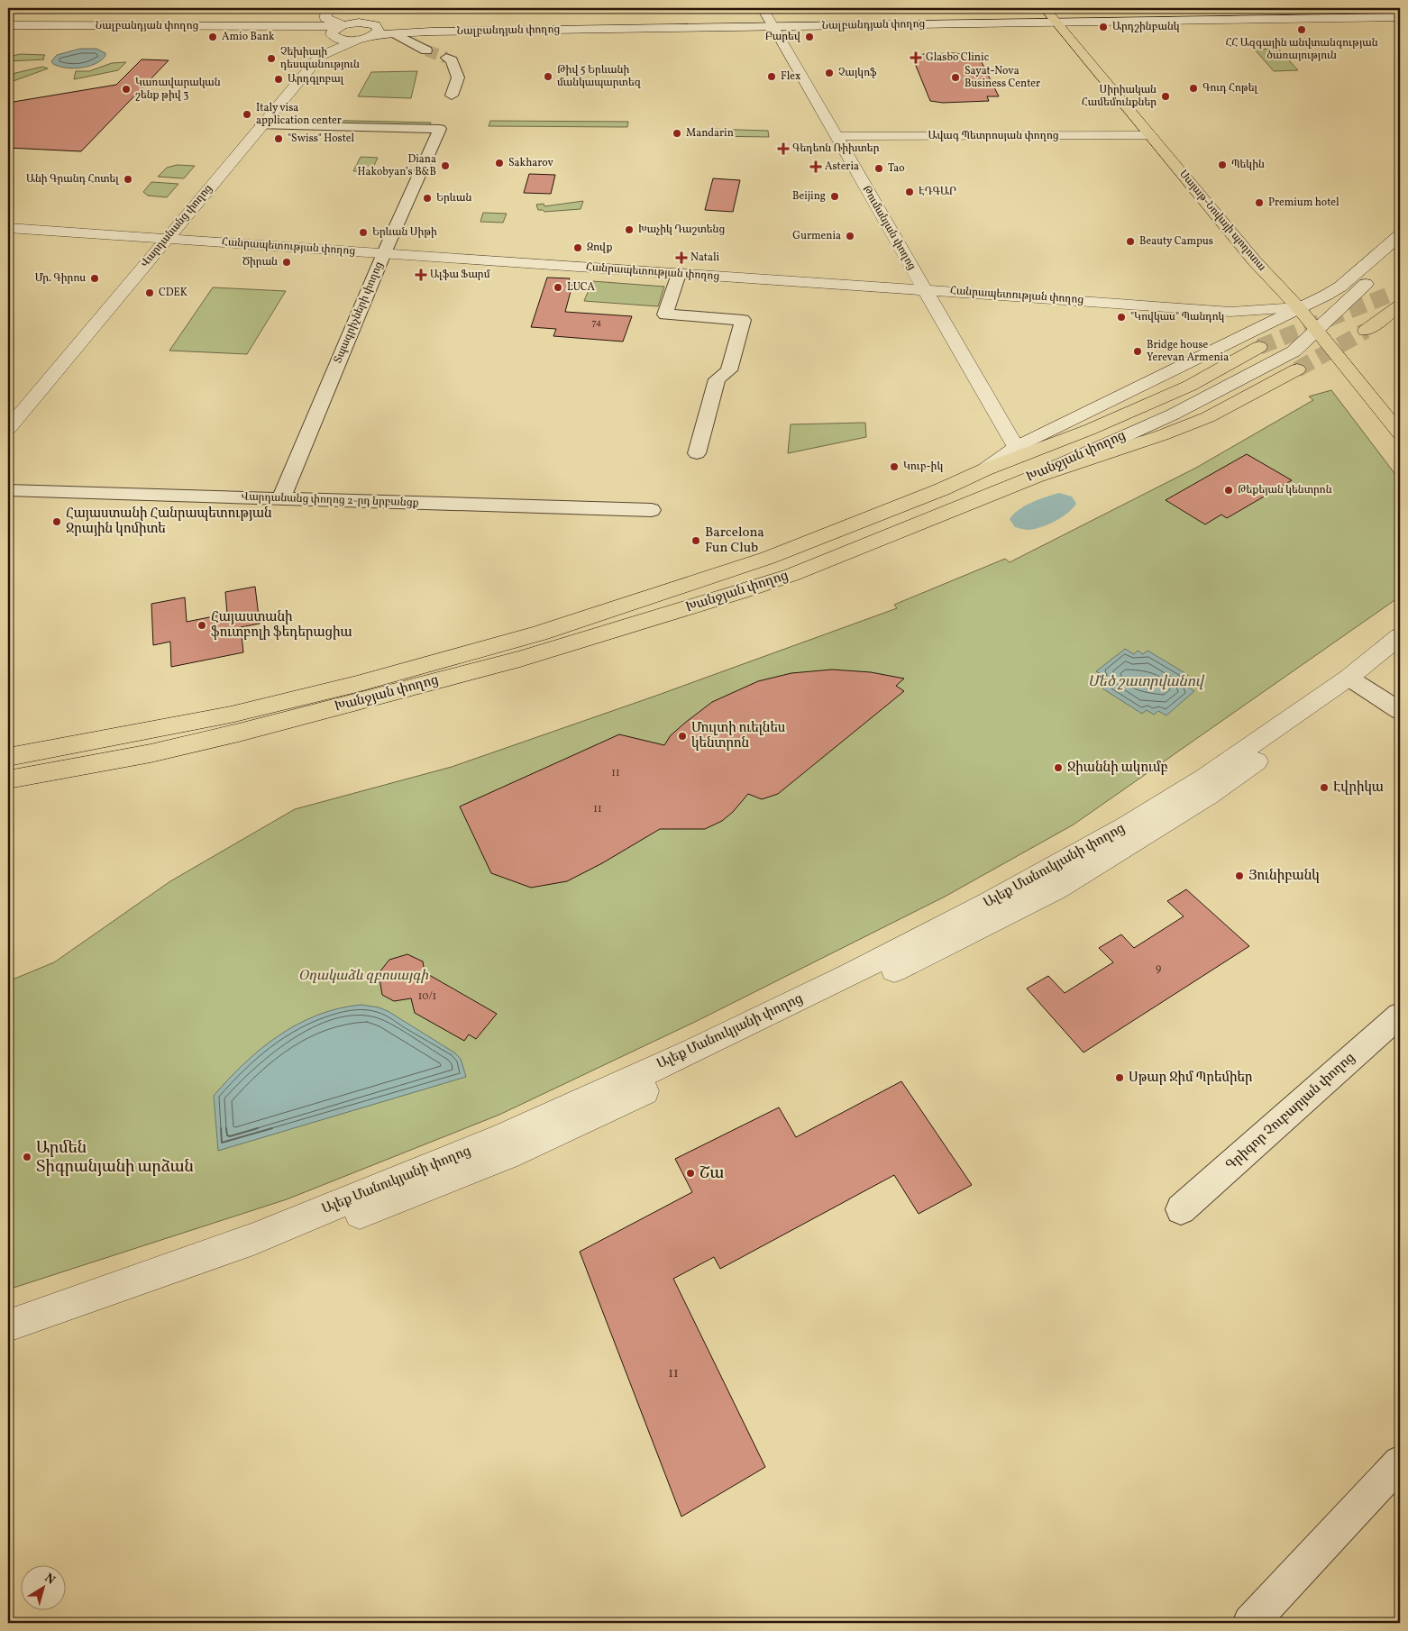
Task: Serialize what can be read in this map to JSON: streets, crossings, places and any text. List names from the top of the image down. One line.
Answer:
{"streets":{"main road":["Սայաթ-Նովայի պողոտա","Խանջյան փողոց"],"street":["Նալբանդյան փողոց","Ավագ Պետրոսյան փողոց","Վարդանանց փողոց","Թումանյան փողոց","Հանրապետության փողոց","Տպագրիչների փողոց","Վարդանանց փողոց 2-րդ նրբանցք","Ալեք Մանուկյանի փողոց","Գրիգոր Չուբարյան փողոց"]},"crossings":[["Նալբանդյան փողոց","Սայաթ-Նովայի պողոտա"],["Նալբանդյան փողոց","Թումանյան փողոց"],["Ավագ Պետրոսյան փողոց","Սայաթ-Նովայի պողոտա"],["Ավագ Պետրոսյան փողոց","Թումանյան փողոց"],["Սայաթ-Նովայի պողոտա","Հանրապետության փողոց"],["Սայաթ-Նովայի պողոտա","Խանջյան փողոց"],["Վարդանանց փողոց","Հանրապետության փողոց"],["Վարդանանց փողոց","Տպագրիչների փողոց"],["Թումանյան փողոց","Հանրապետության փողոց"],["Թումանյան փողոց","Խանջյան փողոց"],["Հանրապետության փողոց","Տպագրիչների փողոց"],["Հանրապետության փողոց","Խանջյան փողոց"],["Տպագրիչների փողոց","Վարդանանց փողոց 2-րդ նրբանցք"]],"water":["Մեծ շատրվանով"],"parks":["Օղակաձև զբոսայգի"],"places":{"other":["Արդշինբանկ","ՀՀ Ազգային անվտանգության ծառայություն","Amio Bank","Բարեվ","Չեխիայի դեսպանություն","Չայկոֆ","Թիվ 5 Երևանի մանկապարտեզ","Flex","Sayat-Nova Business Center","Արդգլոբալ","Գուդ Հոթել","Կառավարական շենք թիվ 3","Սիրիական Համեմունքներ","Italy visa application center","Mandarin","\"Swiss\" Hostel","Sakharov","Պեկին","Diana Hakobyan’s B&B","Tao","Անի Գրանդ Հոտել","ԷԴԳԱՐ","Beijing","Երևան","Premium hotel","Խաչիկ Դաշտենց","Երևան Սիթի","Gurmenia","Beauty Campus","Զովք","Ծիրան","Մր. Գիրոս","LUCA","CDEK","\"Կովկաս\" Պանդոկ","Bridge house Yerevan Armenia","Կուբ-իկ","Թեքեյան կենտրոն","Հայաստանի Հանրապետության Ջրային կոմիտե","Barcelona Fun Club","Հայաստանի ֆուտբոլի ֆեդերացիա","Մուլտի ուելնես կենտրոն","Ջիաննի ակումբ","Էվրիկա","Յունիբանկ","Սթար Ջիմ Պրեմիեր","Արմեն Տիգրանյանի արձան","Շա"],"health":["Glasbo Clinic","Գեդեոն Ռիխտեր","Asteria","Natali","Ալֆա Ֆարմ"]},"house_numbers":["74","11","11","9","10/1","11"],"north":"top right"}
